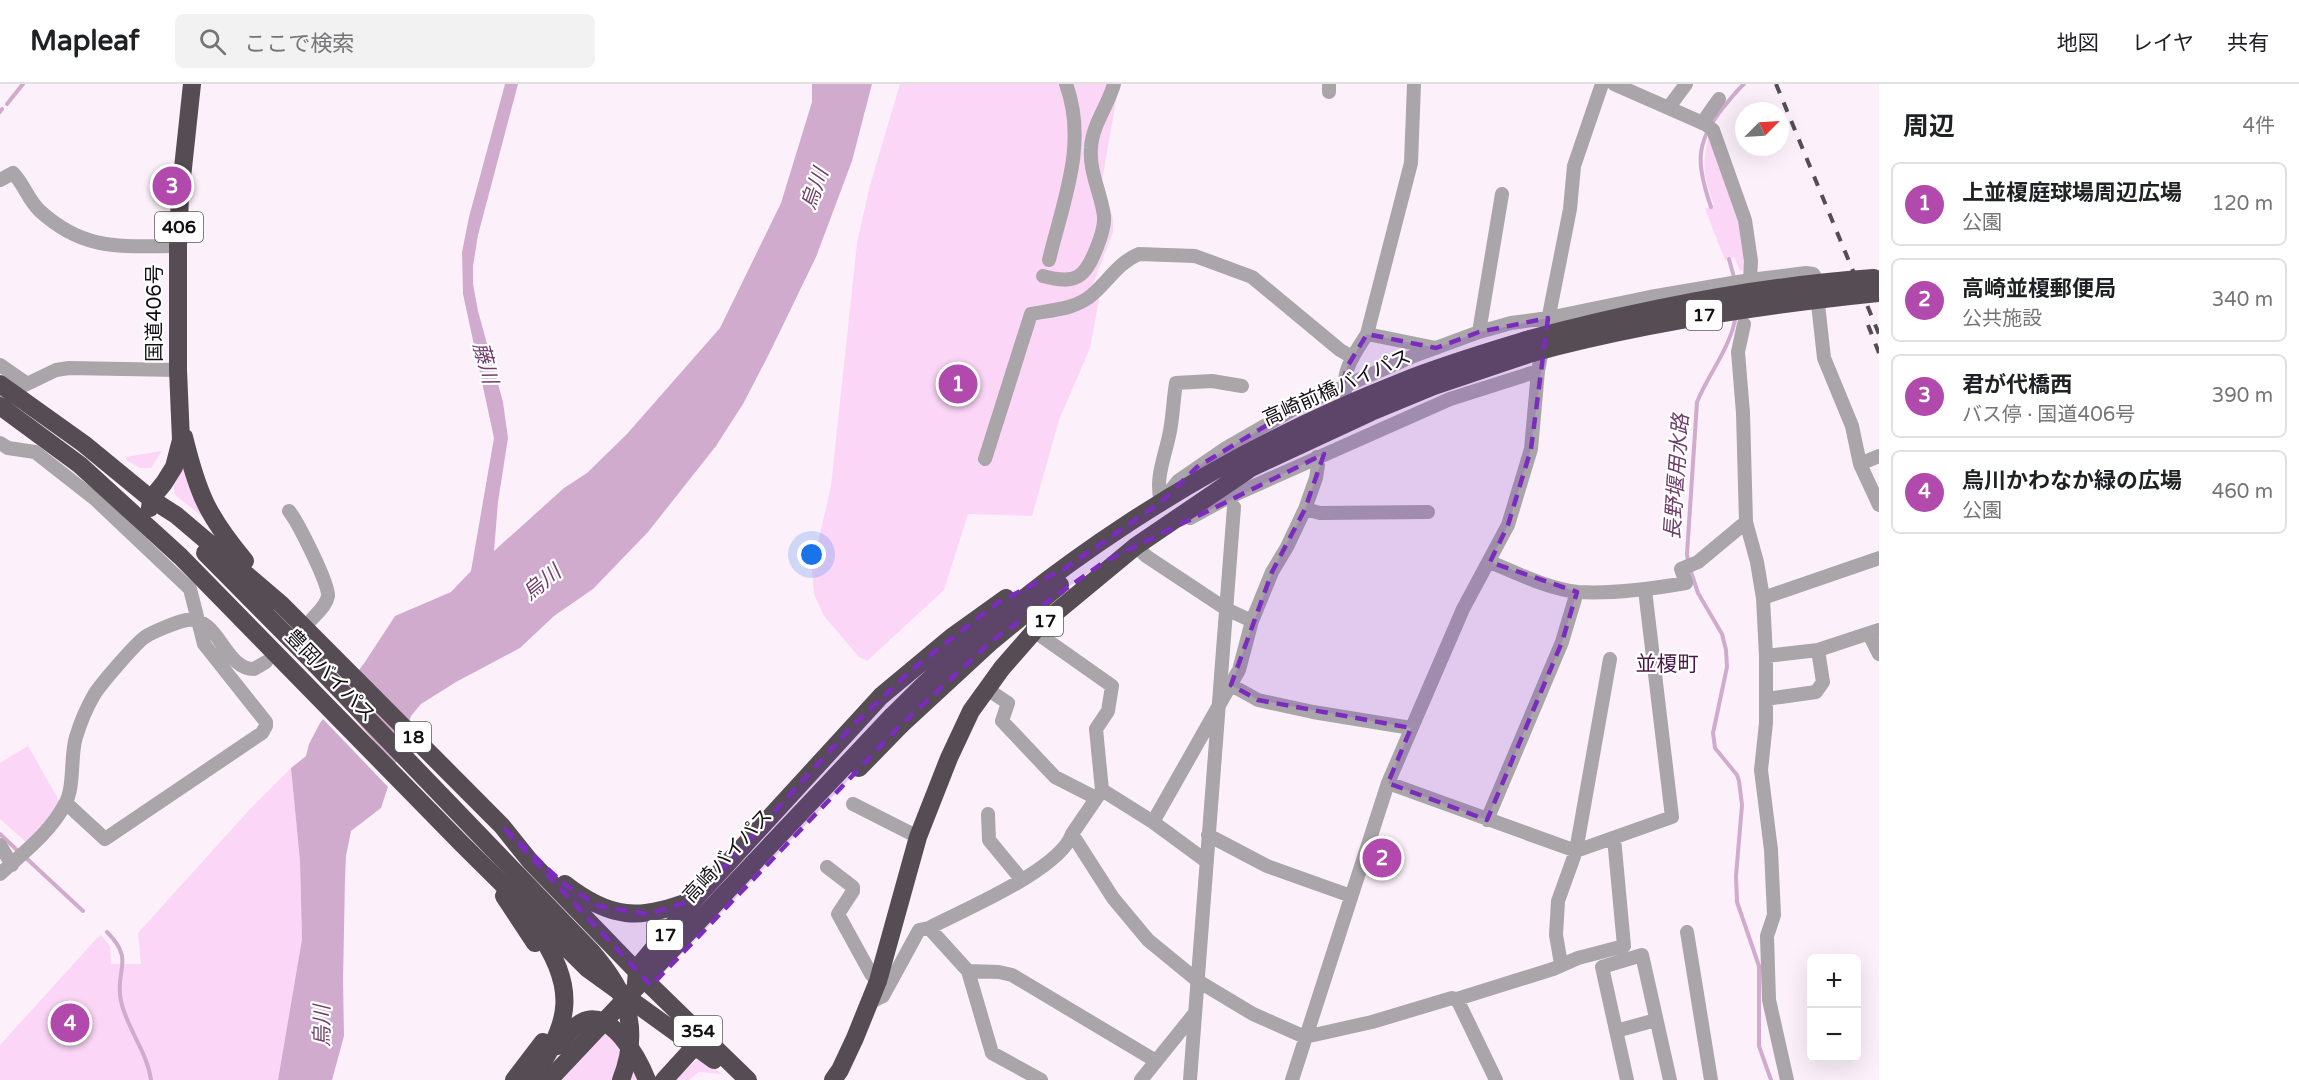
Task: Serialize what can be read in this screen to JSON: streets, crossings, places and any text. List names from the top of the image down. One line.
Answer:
{"streets":{"highway":["406","国道406号","17","高崎前橋バイパス","豊岡バイパス","18","高崎バイパス","354"]},"crossings":[["406","国道406号"],["406","豊岡バイパス"],["国道406号","豊岡バイパス"],["国道406号","18"],["17","高崎前橋バイパス"],["17","豊岡バイパス"],["17","354"],["高崎前橋バイパス","高崎バイパス"],["豊岡バイパス","18"],["豊岡バイパス","354"]],"districts":["並榎町"],"water":["烏川","藤川","長野堰用水路"],"north":"top right","page":{"header":"Mapleaf","search":"ここで検索","nav":["地図","レイヤ","共有"],"heading":["周辺","4件"],"list":[{"mark":"1","name":"上並榎庭球場周辺広場","note":"公園","value":"120 m"},{"mark":"2","name":"高崎並榎郵便局","note":"公共施設","value":"340 m"},{"mark":"3","name":"君が代橋西","note":"バス停 · 国道406号","value":"390 m"},{"mark":"4","name":"烏川かわなか緑の広場","note":"公園","value":"460 m"}],"pins":["3","1","2","4"],"map_buttons":["+","−"]}}
